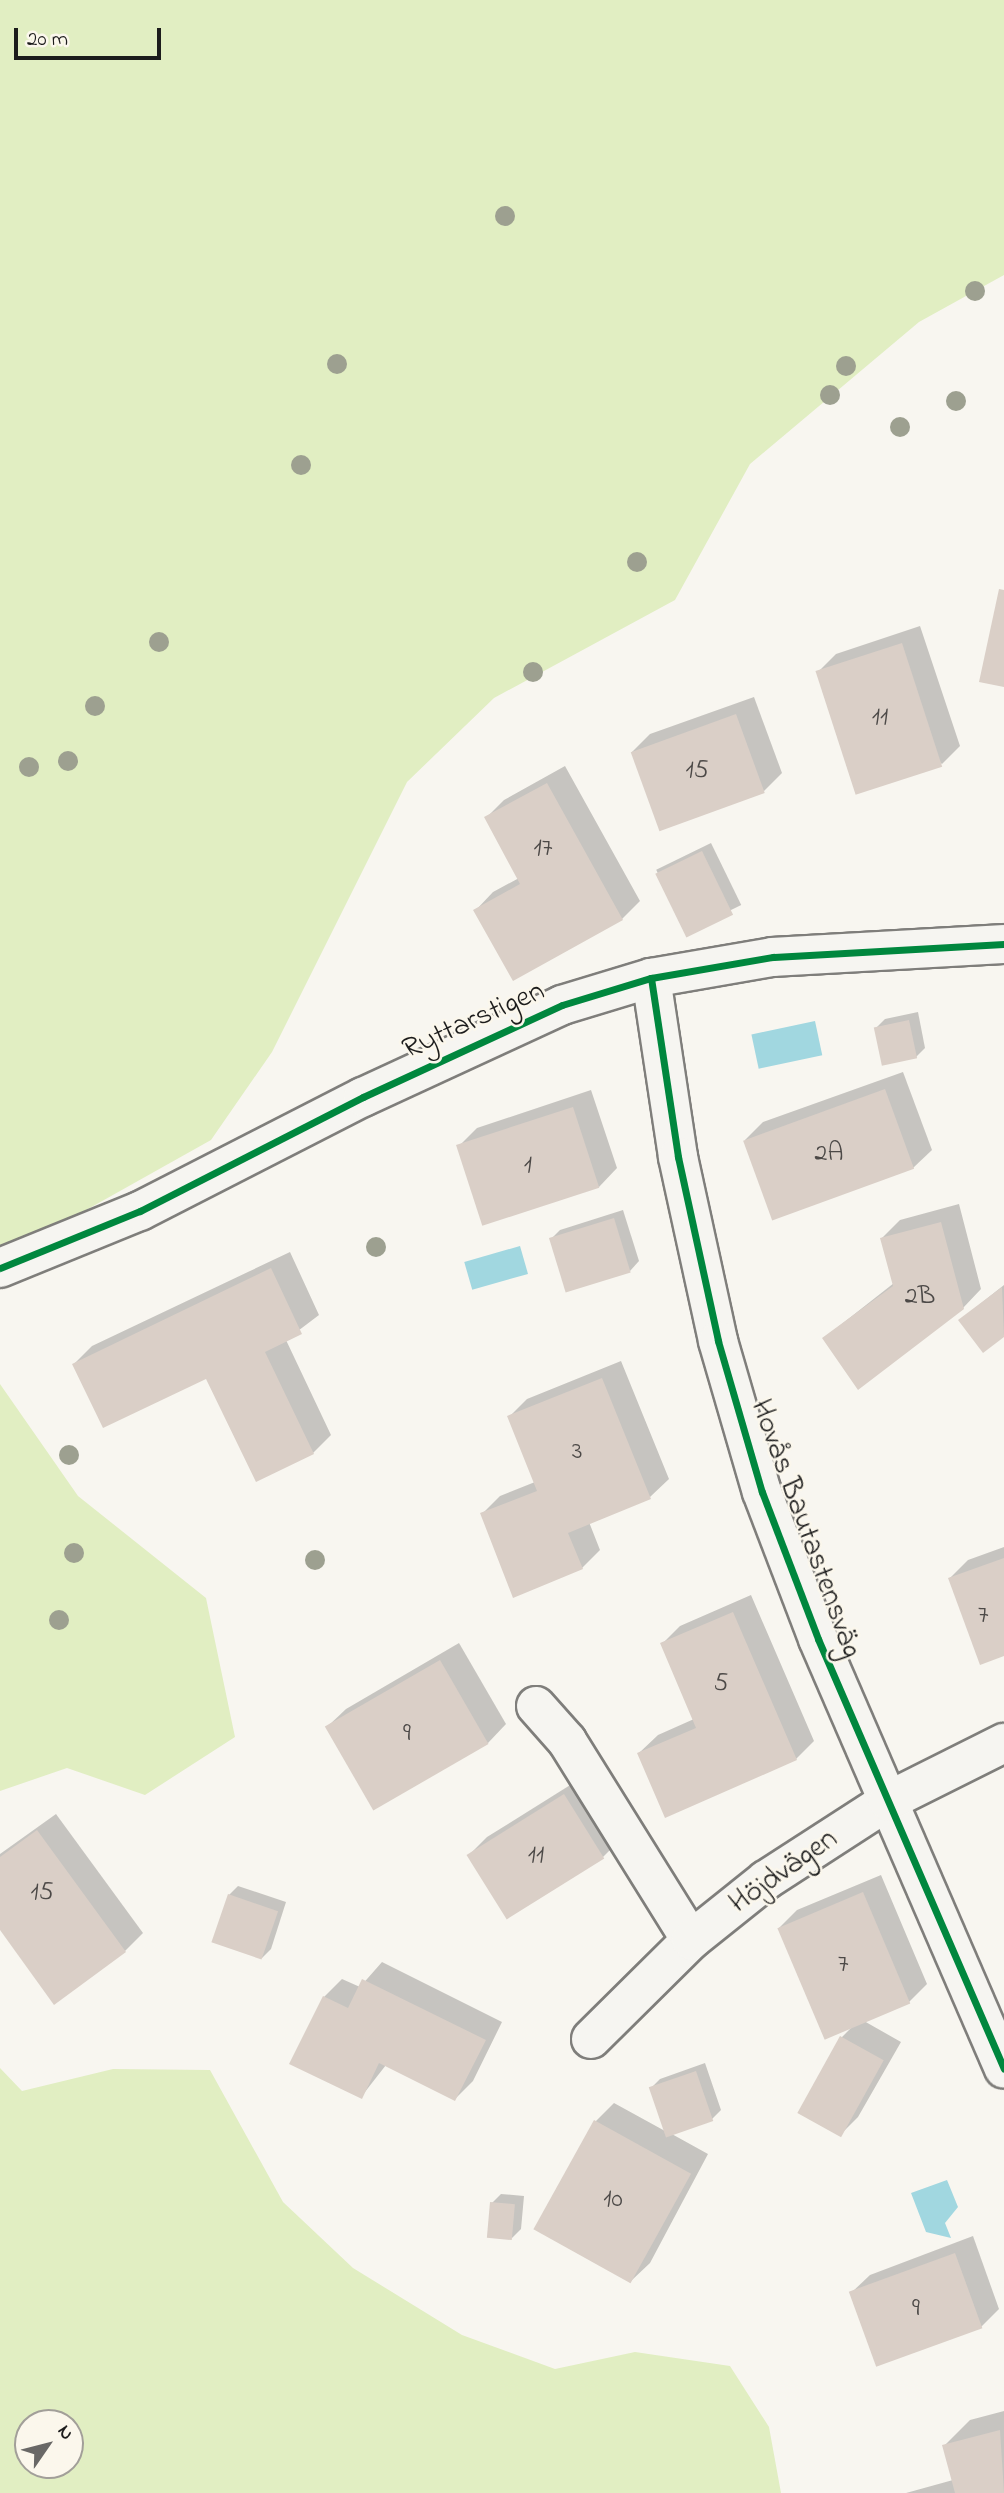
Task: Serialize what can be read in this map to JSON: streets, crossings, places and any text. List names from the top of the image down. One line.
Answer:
{"streets":{"street":["Ryttarstigen","Hovås Bautastensväg","Höjdvägen"]},"crossings":[["Ryttarstigen","Hovås Bautastensväg"],["Hovås Bautastensväg","Höjdvägen"]],"house_numbers":["11","15","17","2A","1","2B","3","7","5","9","11","15","7","10","9"],"scale_bar":"20 m","north":"top right"}
